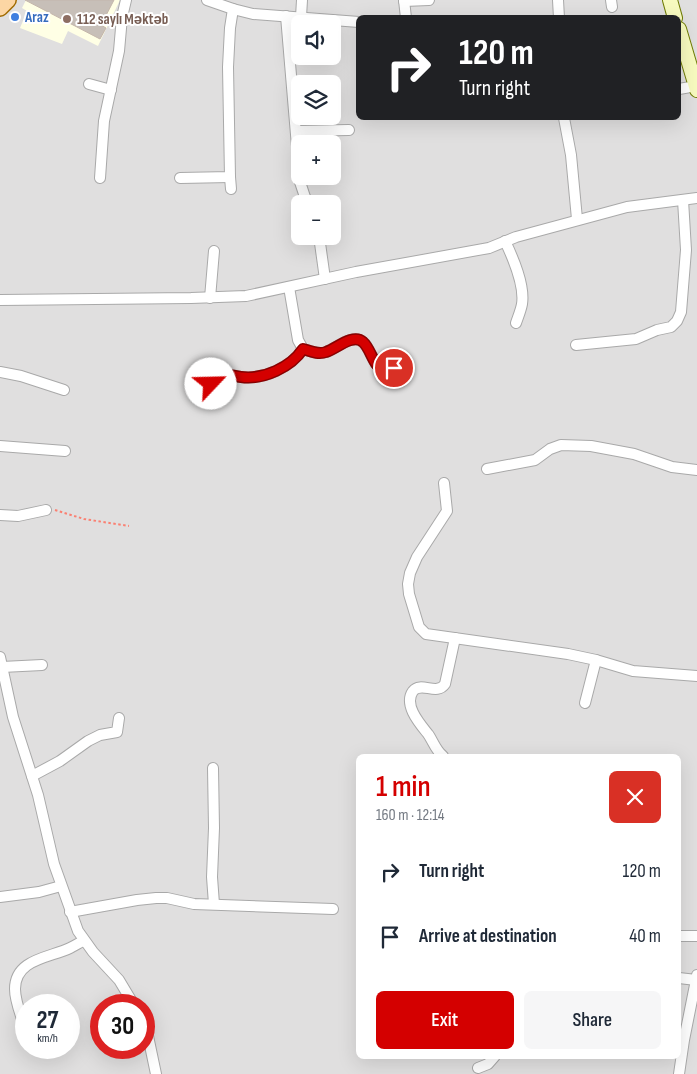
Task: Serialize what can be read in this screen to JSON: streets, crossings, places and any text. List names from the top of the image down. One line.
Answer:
{"places":["Araz","112 saylı Məktəb"],"page":{"map_buttons":["+","−"],"turn":["120 m","Turn right"],"heading":["1 min","160 m · 12:14"],"list":[{"name":"Turn right","value":"120 m"},{"name":"Arrive at destination","value":"40 m"}],"buttons":["Exit","Share"],"speed":"27 km/h","limit":"30"}}
